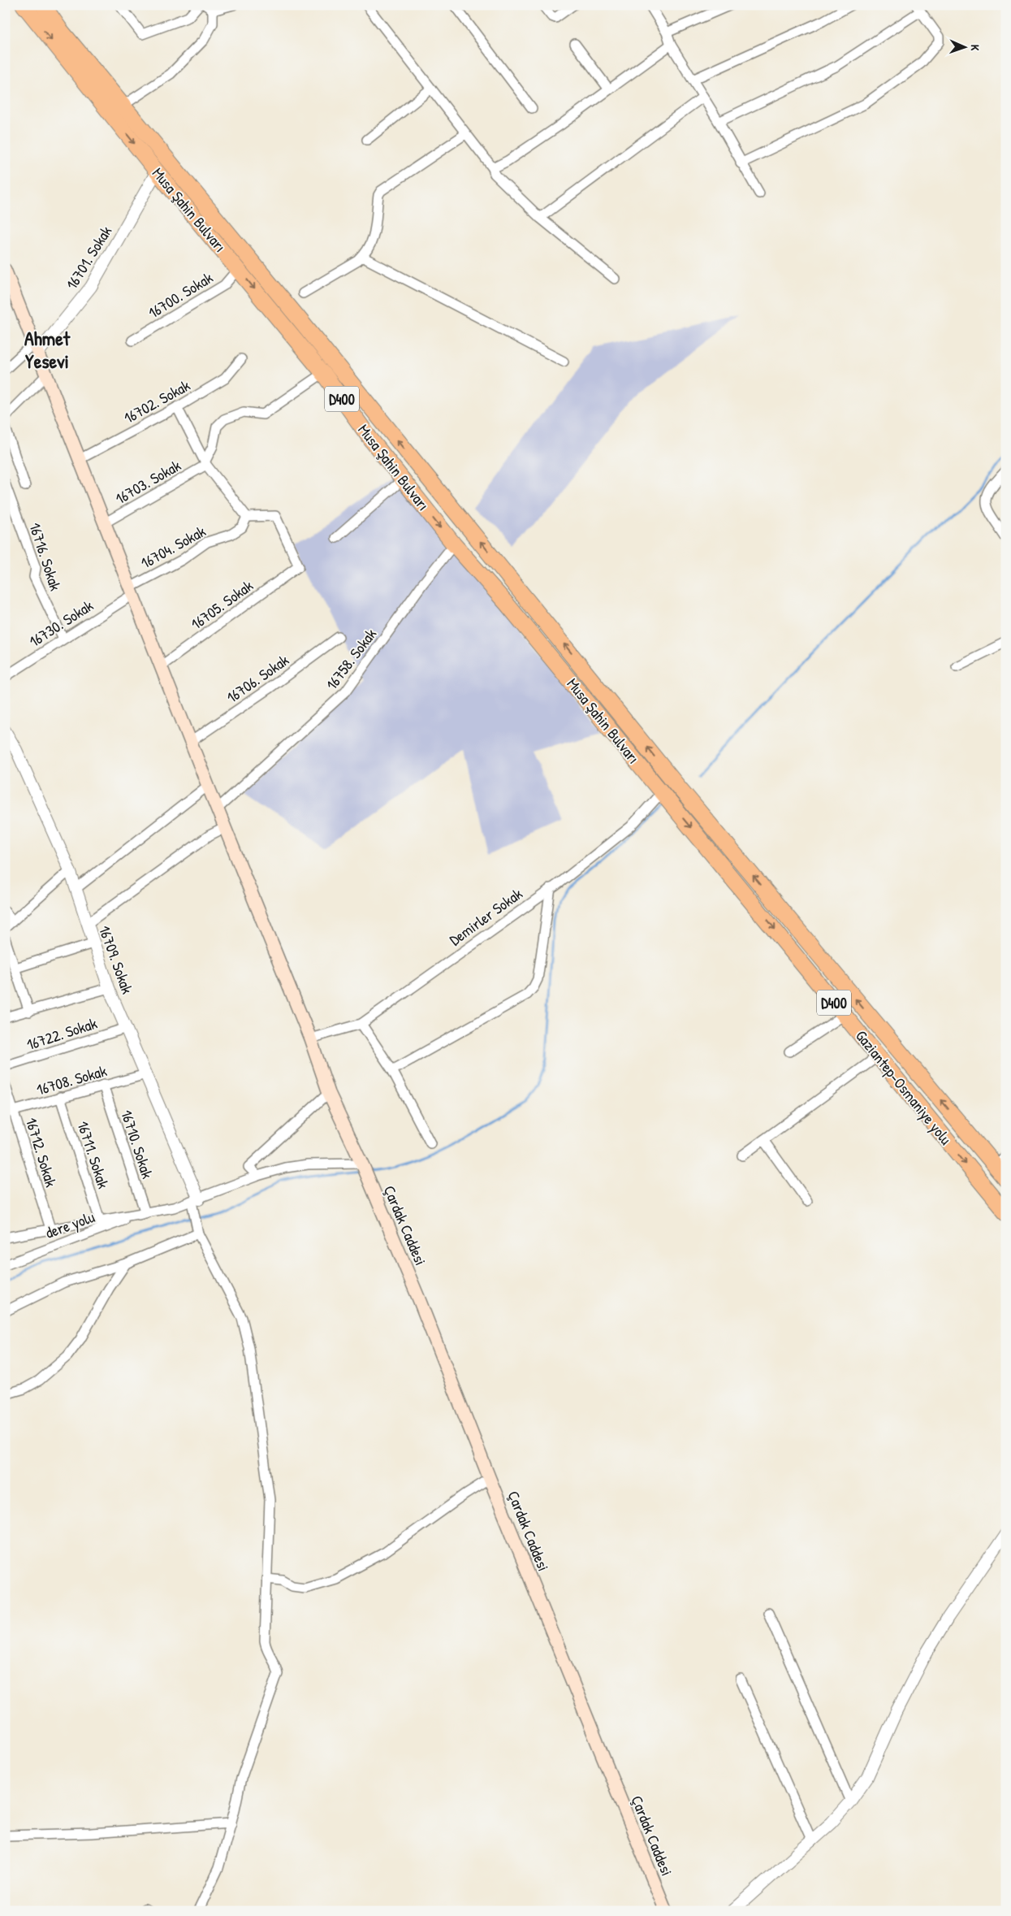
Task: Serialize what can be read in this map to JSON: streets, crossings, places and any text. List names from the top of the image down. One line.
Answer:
{"streets":{"highway":["Musa Şahin Bulvarı","D400","Gaziantep-Osmaniye yolu"],"main road":["Çardak Caddesi"],"street":["16701. Sokak","16700. Sokak","16702. Sokak","16703. Sokak","16704. Sokak","16716. Sokak","16705. Sokak","16730. Sokak","16758. Sokak","16706. Sokak","Demirler Sokak","16709. Sokak","16722. Sokak","16708. Sokak","16710. Sokak","16712. Sokak","16711. Sokak","dere yolu"]},"crossings":[["Musa Şahin Bulvarı","16701. Sokak"],["Musa Şahin Bulvarı","16700. Sokak"],["Musa Şahin Bulvarı","16758. Sokak"],["Musa Şahin Bulvarı","Demirler Sokak"],["Musa Şahin Bulvarı","Gaziantep-Osmaniye yolu"],["16701. Sokak","Çardak Caddesi"],["16702. Sokak","Çardak Caddesi"],["16703. Sokak","Çardak Caddesi"],["16704. Sokak","16705. Sokak"],["16704. Sokak","16730. Sokak"],["16704. Sokak","Çardak Caddesi"],["16716. Sokak","16730. Sokak"],["16705. Sokak","Çardak Caddesi"],["16730. Sokak","Çardak Caddesi"],["16758. Sokak","Çardak Caddesi"],["16706. Sokak","Çardak Caddesi"],["Demirler Sokak","Gaziantep-Osmaniye yolu"],["Demirler Sokak","Çardak Caddesi"],["16709. Sokak","16722. Sokak"],["16709. Sokak","16708. Sokak"],["16708. Sokak","16710. Sokak"],["16708. Sokak","16712. Sokak"],["16708. Sokak","16711. Sokak"],["16710. Sokak","dere yolu"]],"districts":["Ahmet Yesevi"],"north":"right"}
